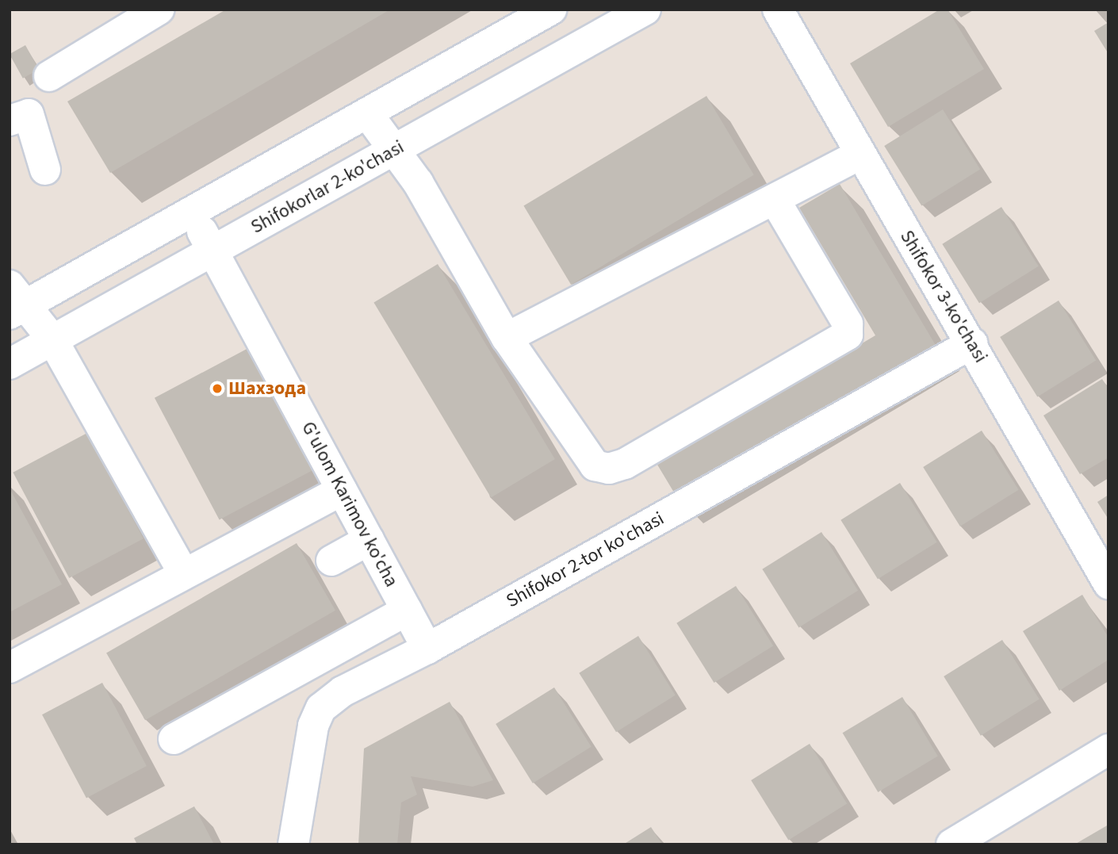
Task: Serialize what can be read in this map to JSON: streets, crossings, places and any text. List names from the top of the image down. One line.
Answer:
{"streets":{"street":["Shifokorlar 2-ko'chasi","Shifokor 3-ko'chasi","G'ulom Karimov ko'cha","Shifokor 2-tor ko'chasi"]},"crossings":[["Shifokorlar 2-ko'chasi","G'ulom Karimov ko'cha"],["Shifokor 3-ko'chasi","Shifokor 2-tor ko'chasi"],["G'ulom Karimov ko'cha","Shifokor 2-tor ko'chasi"]],"places":["Шахзода"]}
